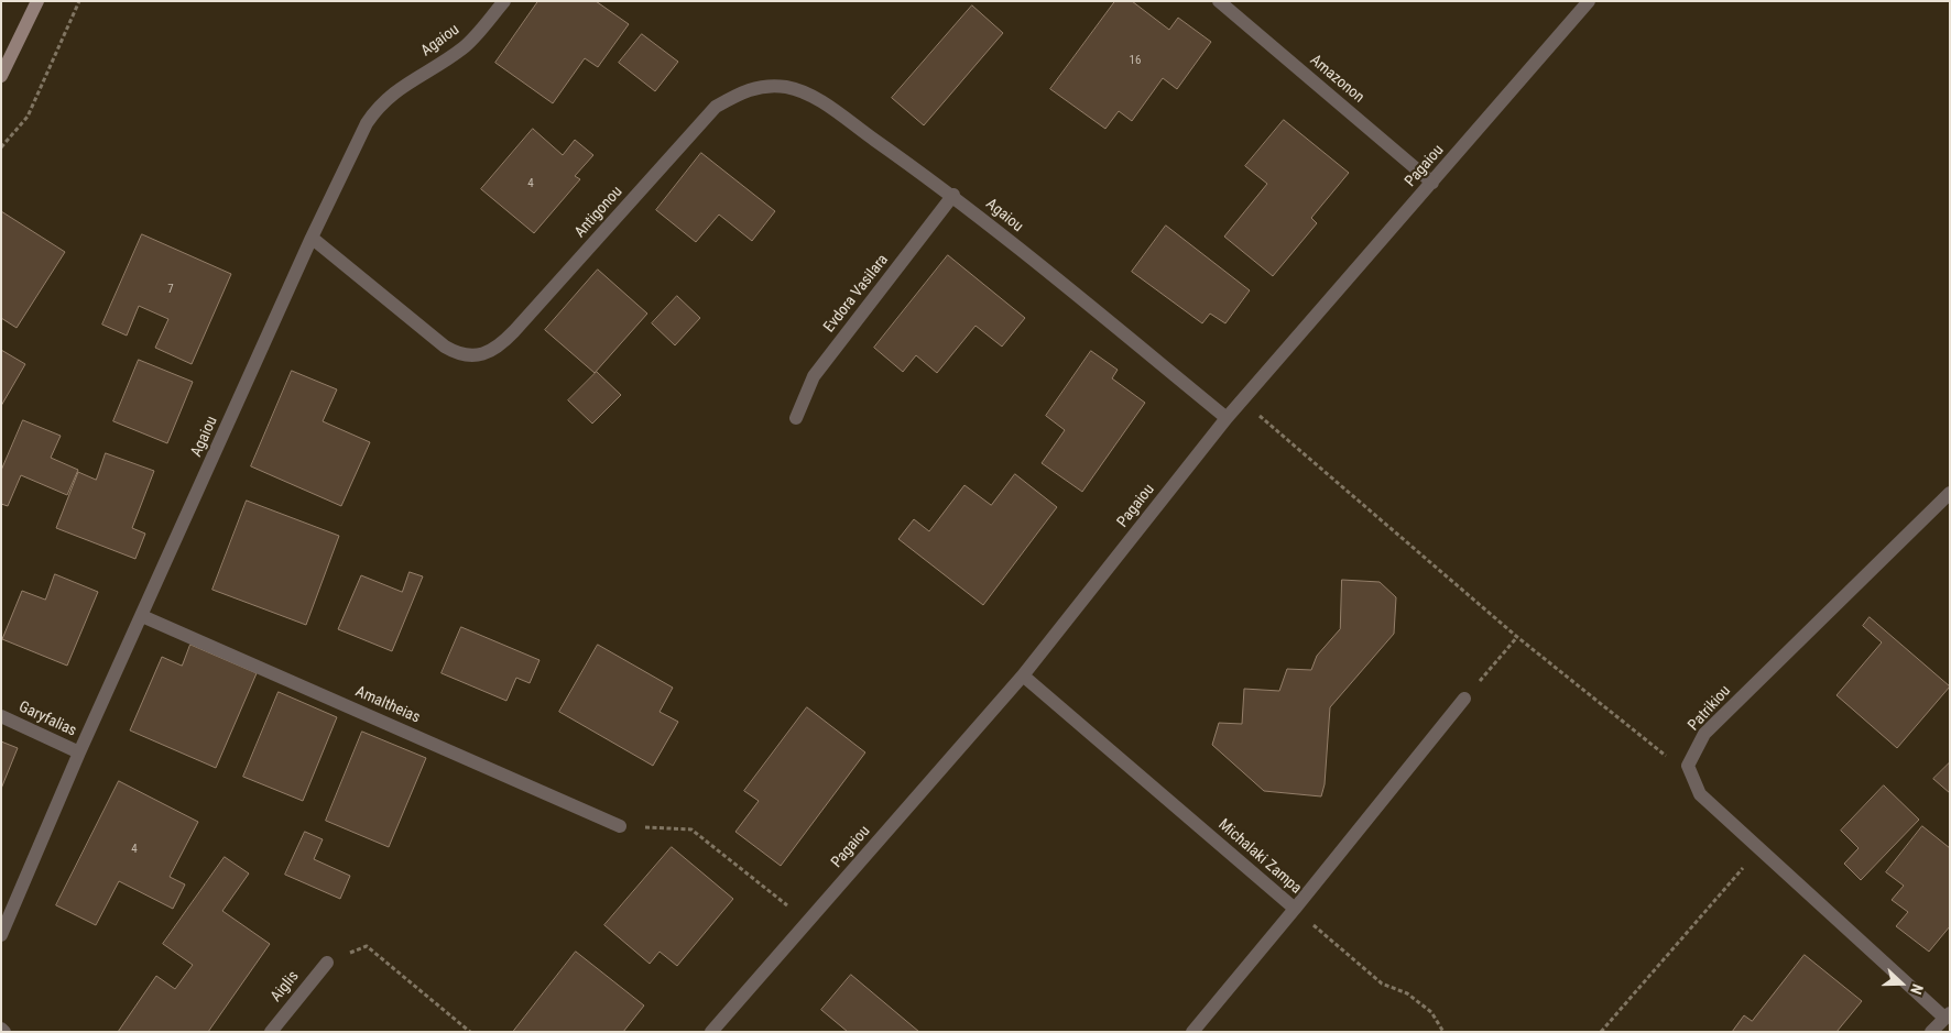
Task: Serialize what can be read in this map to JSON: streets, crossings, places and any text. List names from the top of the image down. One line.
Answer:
{"streets":{"street":["Agaiou","Amazonon","Pagaiou","Antigonou","Evdora Vasilara","Amaltheias","Patrikiou","Garyfalias","Michalaki Zampa","Aiglis"]},"crossings":[["Agaiou","Pagaiou"],["Agaiou","Antigonou"],["Agaiou","Evdora Vasilara"],["Agaiou","Amaltheias"],["Agaiou","Garyfalias"],["Amazonon","Pagaiou"],["Pagaiou","Michalaki Zampa"]],"house_numbers":["16","4","7","4"],"north":"right"}
